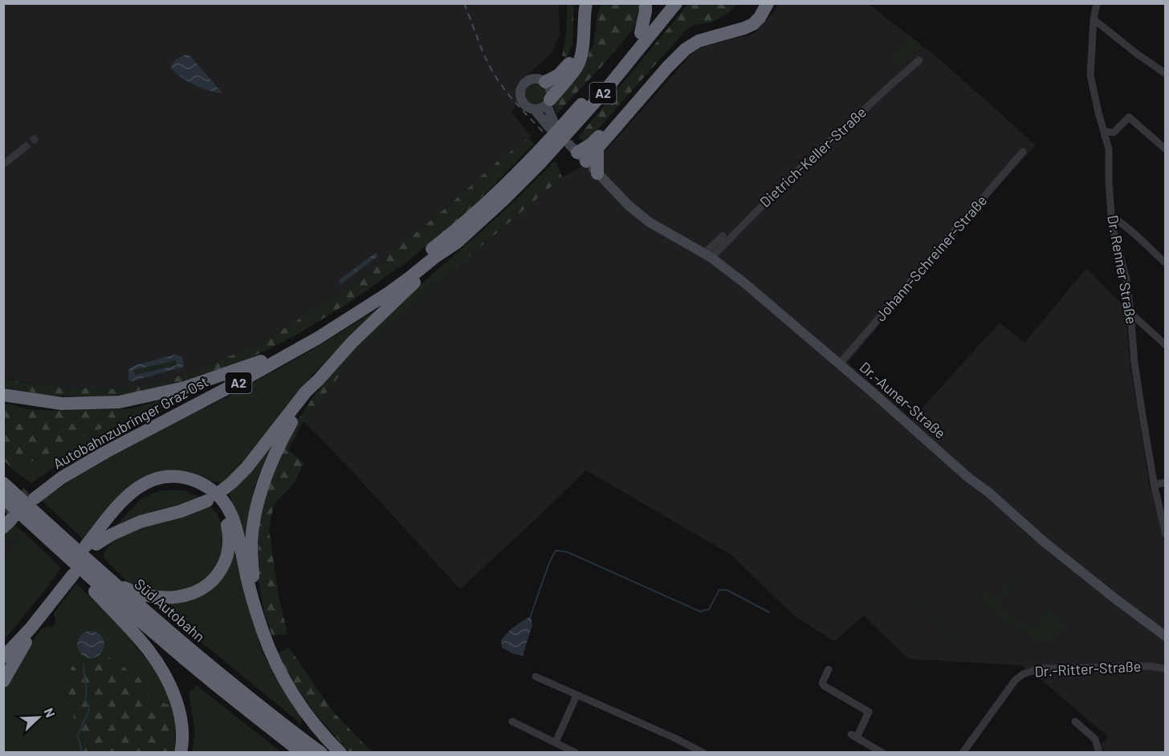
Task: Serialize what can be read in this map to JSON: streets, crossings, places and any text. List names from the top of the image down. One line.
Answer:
{"streets":{"highway":["A2","Autobahnzubringer Graz Ost","Süd Autobahn"],"main road":["Dr.-Auner-Straße"],"street":["Dietrich-Keller-Straße","Johann-Schreiner-Straße","Dr. Renner Straße","Dr.-Ritter-Straße"]},"crossings":[["Dietrich-Keller-Straße","Dr.-Auner-Straße"],["Johann-Schreiner-Straße","Dr.-Auner-Straße"]],"north":"top right"}
